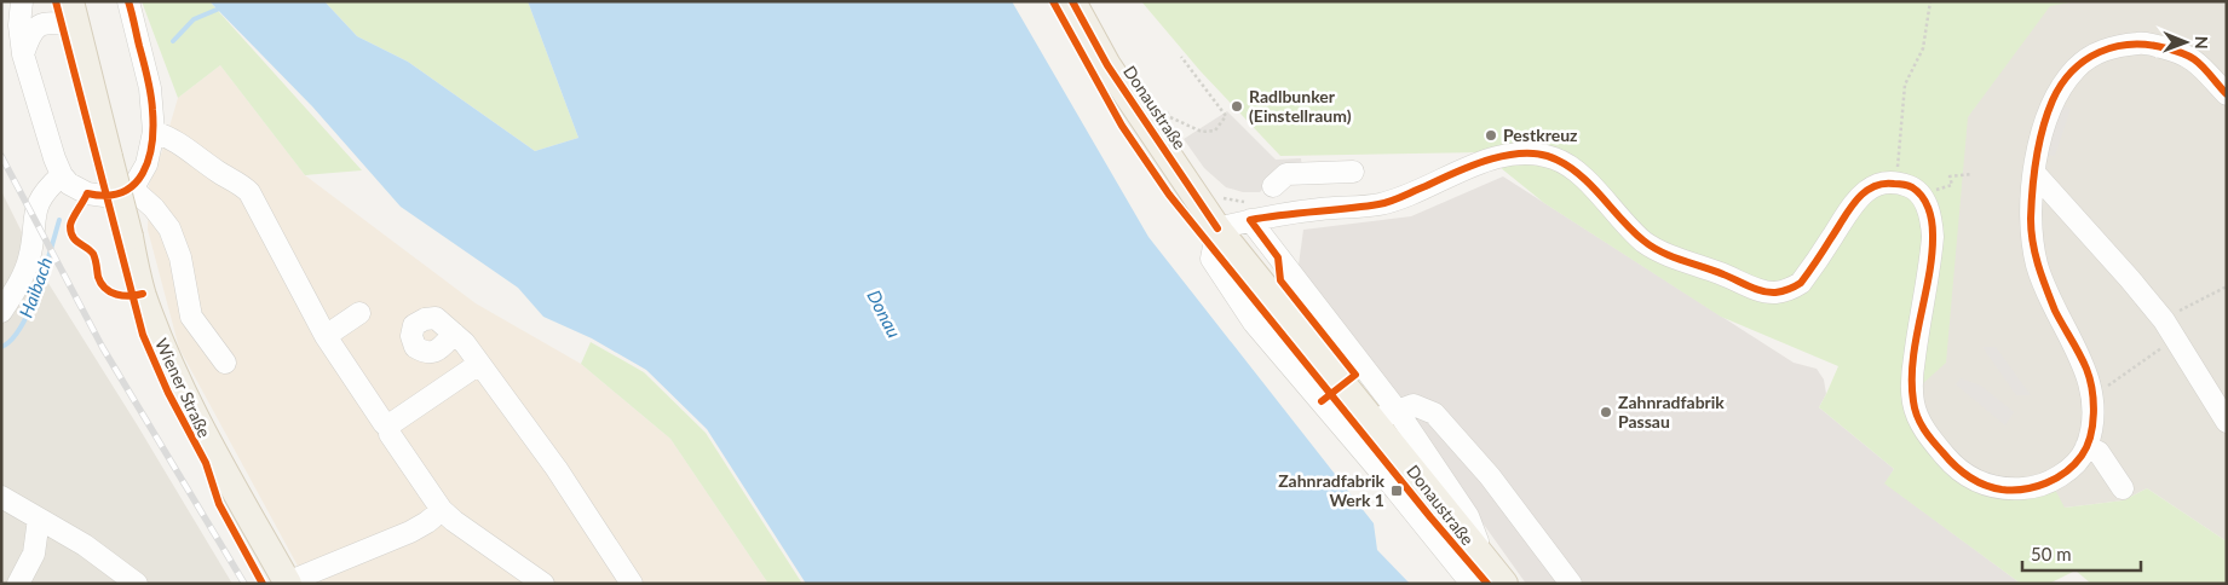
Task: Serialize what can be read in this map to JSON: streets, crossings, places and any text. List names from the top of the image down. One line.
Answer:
{"streets":{"main road":["Donaustraße","Wiener Straße"]},"water":["Haibach","Donau"],"places":{"other":["Radlbunker (Einstellraum)","Pestkreuz","Zahnradfabrik Passau"],"transit":["Zahnradfabrik Werk 1"]},"scale_bar":"50 m","north":"right"}
